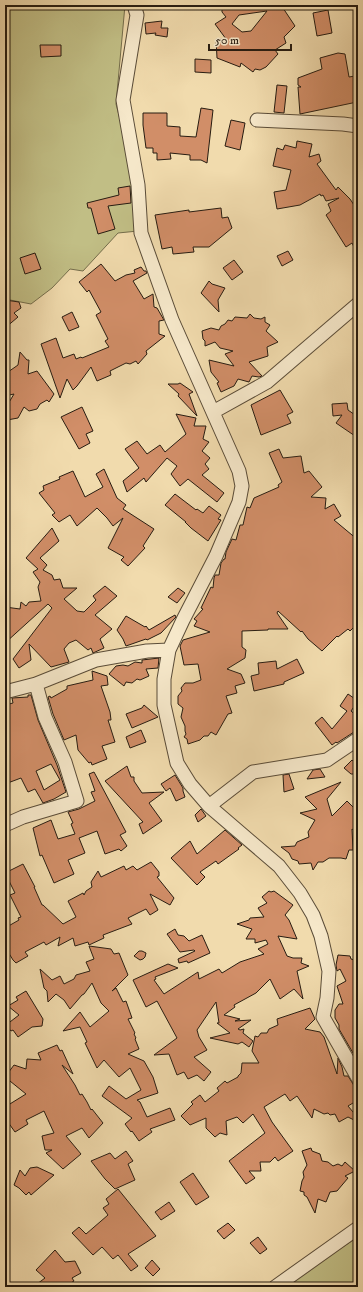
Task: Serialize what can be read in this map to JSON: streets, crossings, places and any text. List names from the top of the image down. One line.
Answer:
{"scale_bar":"50 m"}
